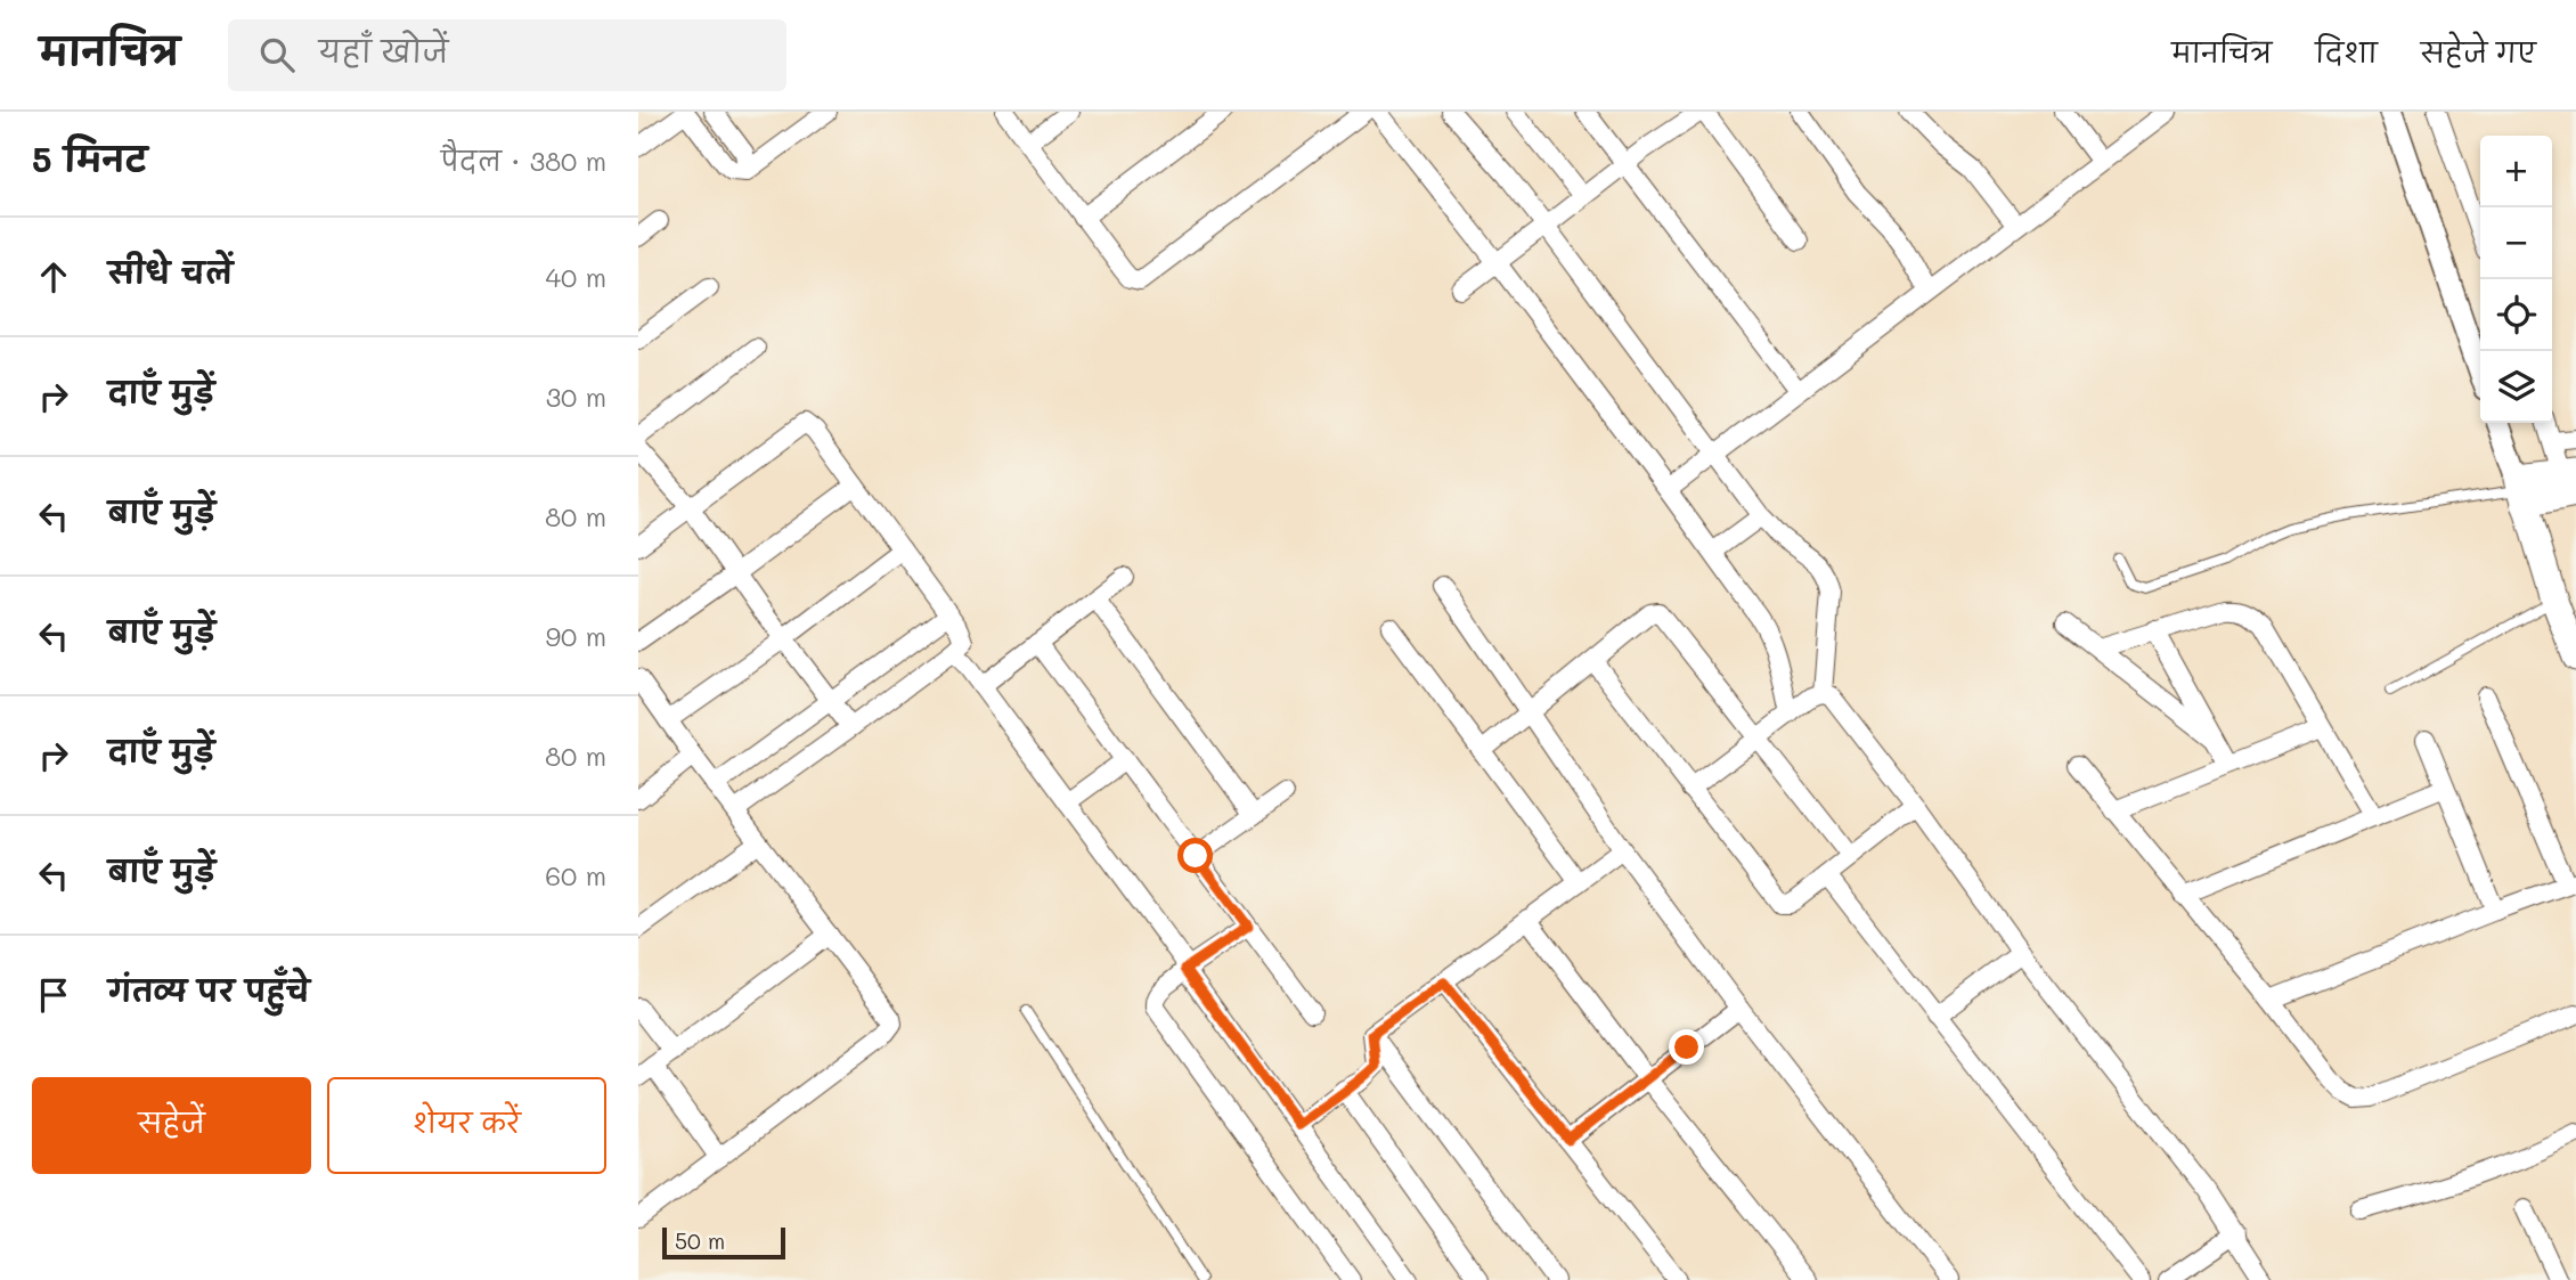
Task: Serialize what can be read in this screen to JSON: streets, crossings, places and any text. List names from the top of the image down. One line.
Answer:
{"scale_bar":"50 m","page":{"header":"मानचित्र","search":"यहाँ खोजें","nav":["मानचित्र","दिशा","सहेजे गए"],"heading":["5 मिनट","पैदल · 380 m"],"map_buttons":["+","−"],"list":[["सीधे चलें","40 m"],["दाएँ मुड़ें","30 m"],["बाएँ मुड़ें","80 m"],["बाएँ मुड़ें","90 m"],["दाएँ मुड़ें","80 m"],["बाएँ मुड़ें","60 m"],"गंतव्य पर पहुँचे"],"buttons":["सहेजें","शेयर करें"],"scale":"50 m"}}
